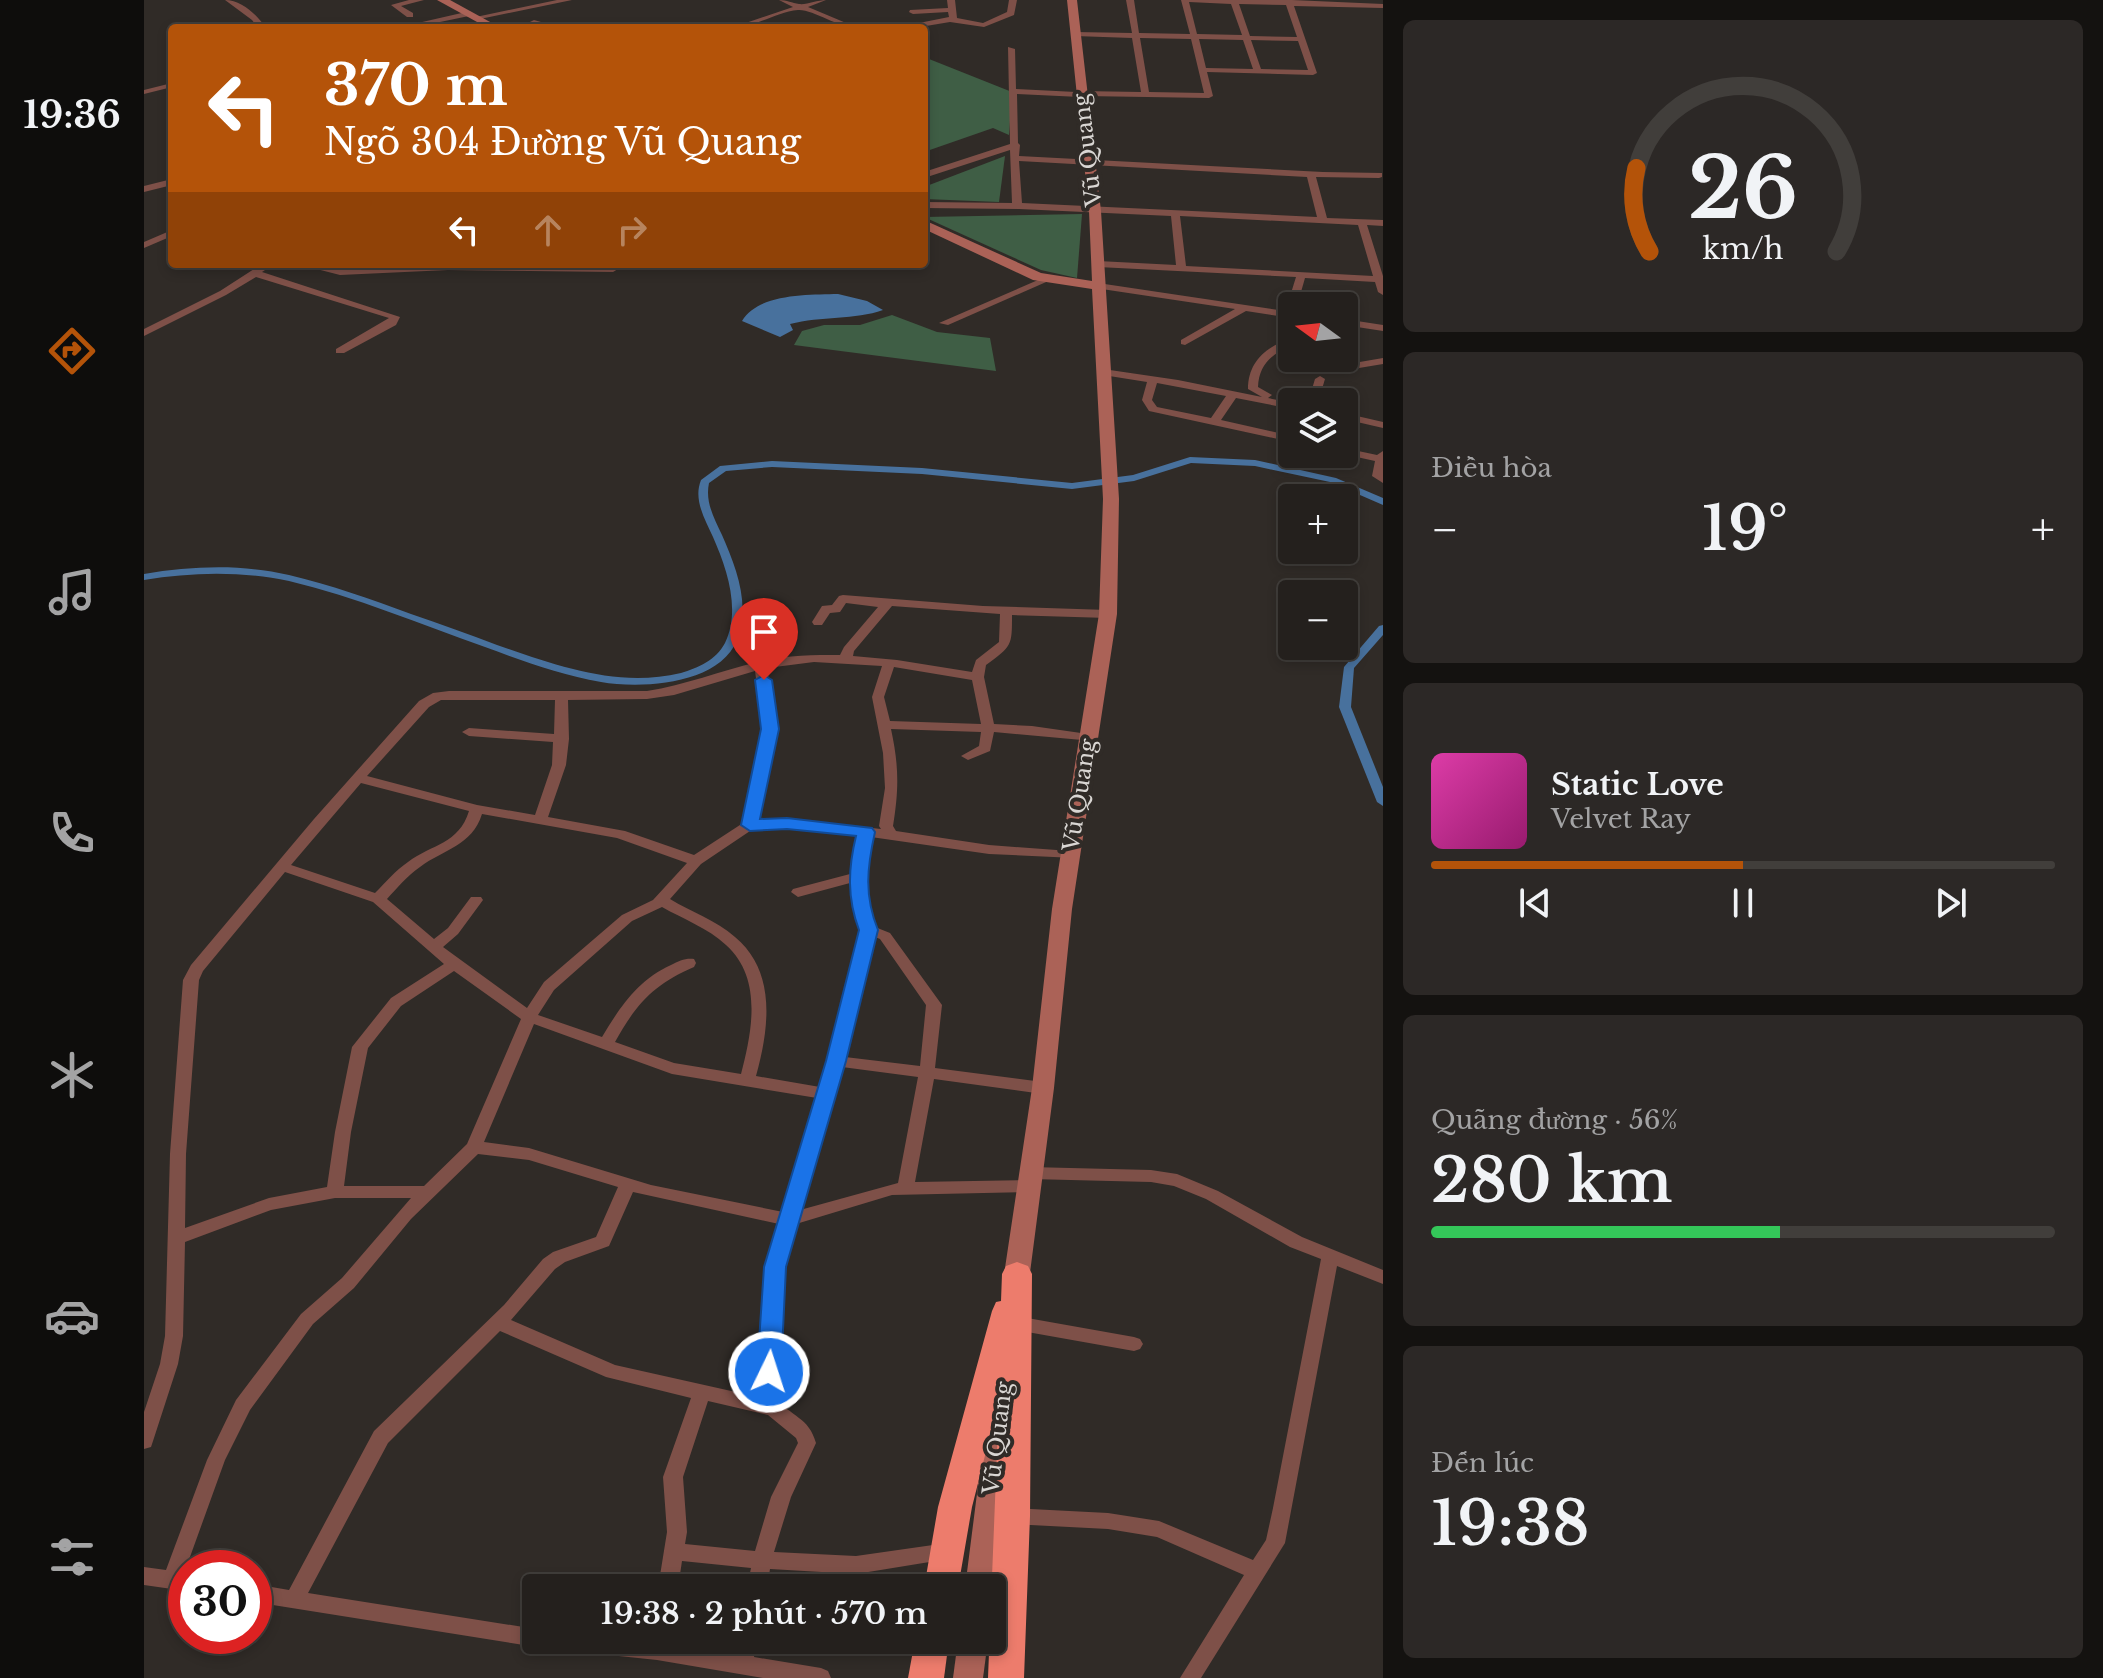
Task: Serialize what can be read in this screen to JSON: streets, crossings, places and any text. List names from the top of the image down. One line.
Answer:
{"streets":{"main road":["Vũ Quang"]},"north":"left","page":{"tabs":"19:36","turn":["370 m","Ngõ 304 Đường Vũ Quang"],"map_buttons":["+","−"],"tile":["Điều hòa",["Quãng đường · 56%","280 km"],["Đến lúc","19:38"]],"heat":["−","19°","+"],"song":["Static Love","Velvet Ray"],"limit":"30","trip":"19:38 · 2 phút · 570 m","gauge":["26","km/h"]}}
